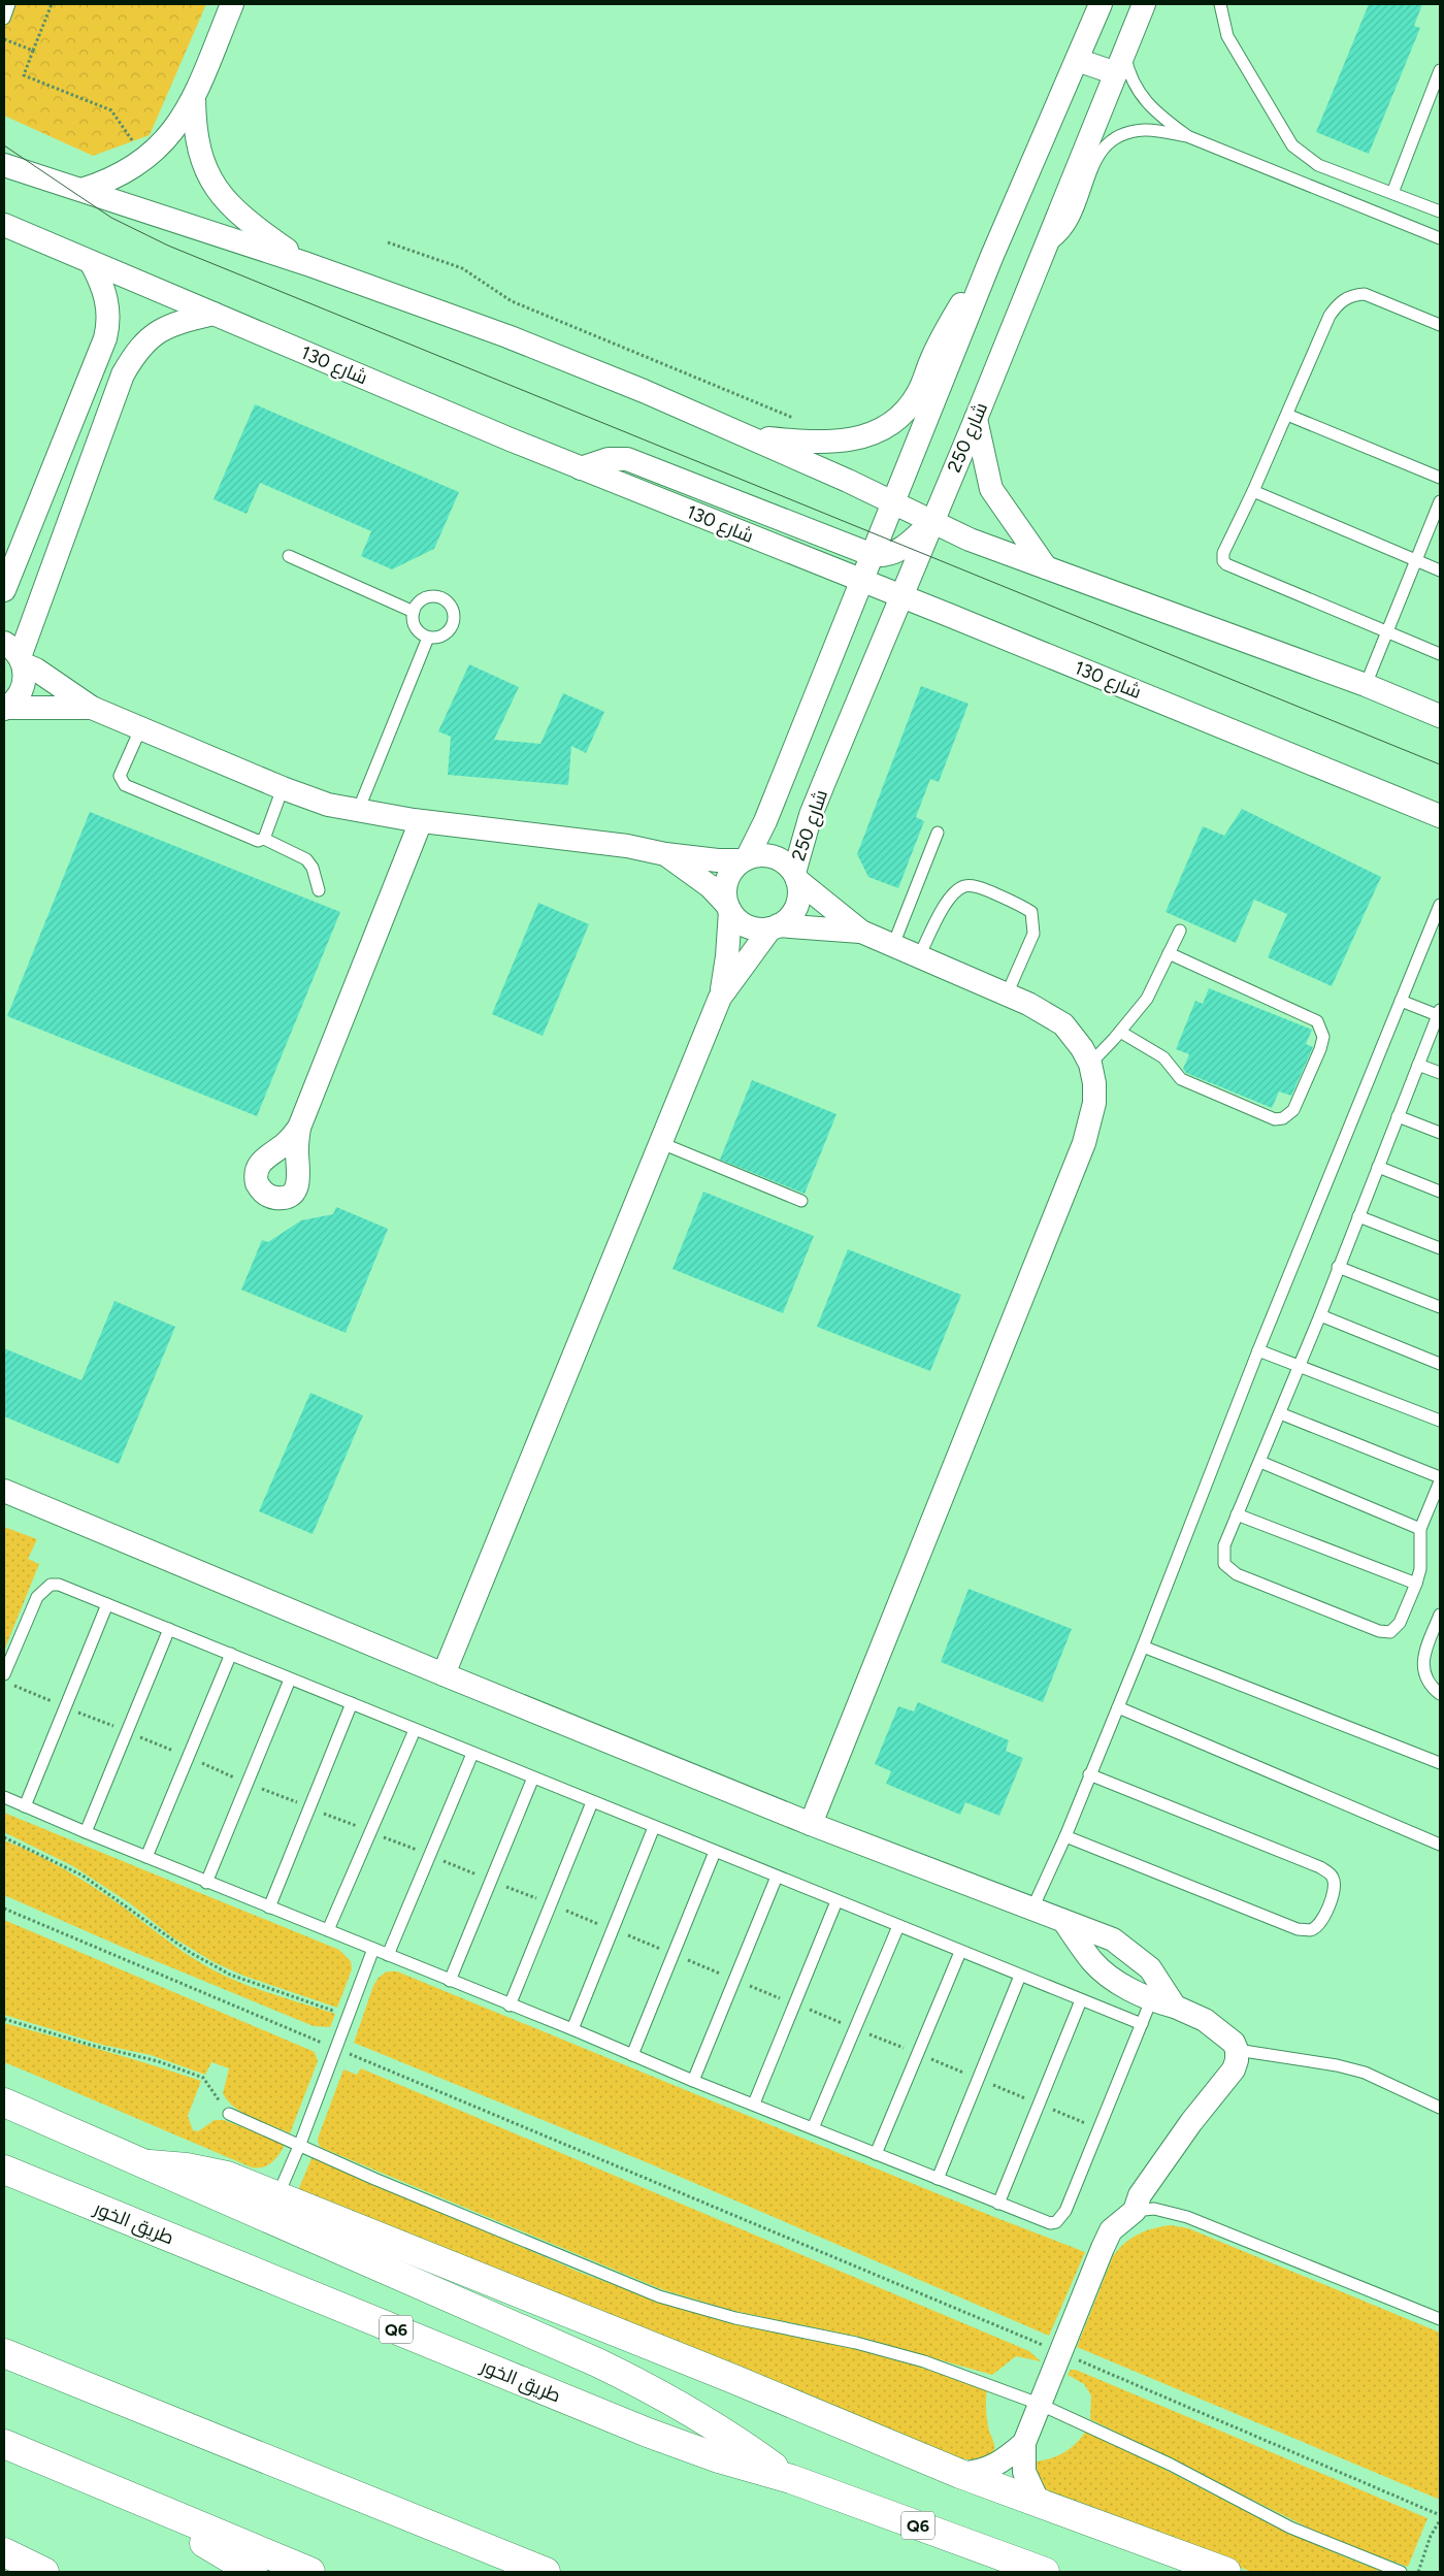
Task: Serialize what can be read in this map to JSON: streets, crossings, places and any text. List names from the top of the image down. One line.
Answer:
{"streets":{"highway":["طريق الخور","Q6"],"street":["شارع 130","شارع 250"]},"crossings":[["شارع 130","شارع 250"]]}
